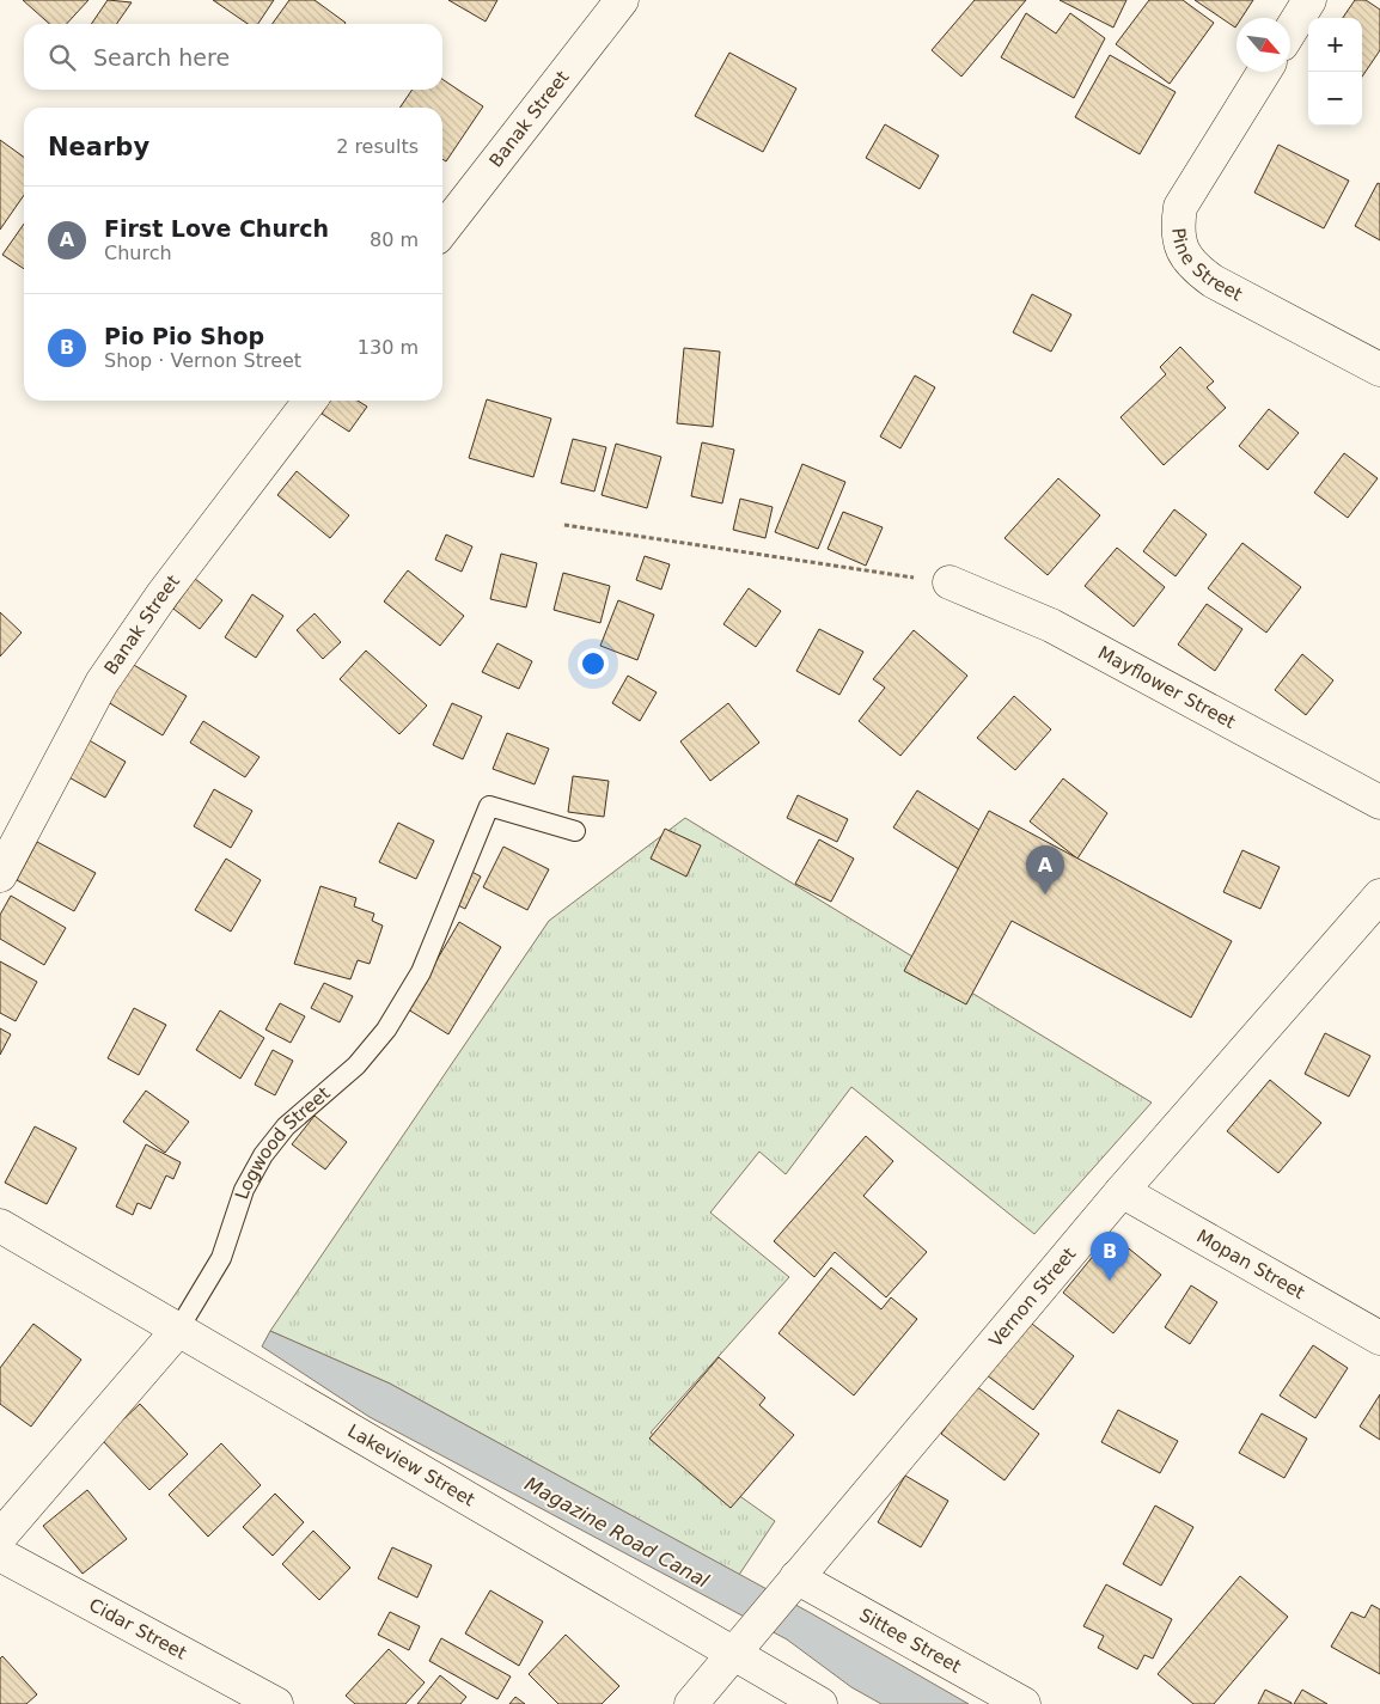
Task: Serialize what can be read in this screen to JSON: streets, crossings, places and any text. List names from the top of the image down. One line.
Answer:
{"streets":{"street":["Banak Street","Pine Street","Mayflower Street","Logwood Street","Mopan Street","Vernon Street","Lakeview Street","Cidar Street","Sittee Street"]},"crossings":[["Logwood Street","Lakeview Street"],["Mopan Street","Vernon Street"],["Vernon Street","Lakeview Street"],["Vernon Street","Sittee Street"]],"water":["Magazine Road Canal"],"north":"bottom right","page":{"map_buttons":["+","−"],"search":"Search here","heading":["Nearby","2 results"],"list":[{"mark":"A","name":"First Love Church","note":"Church","value":"80 m"},{"mark":"B","name":"Pio Pio Shop","note":"Shop · Vernon Street","value":"130 m"}],"pins":["A","B"]}}
